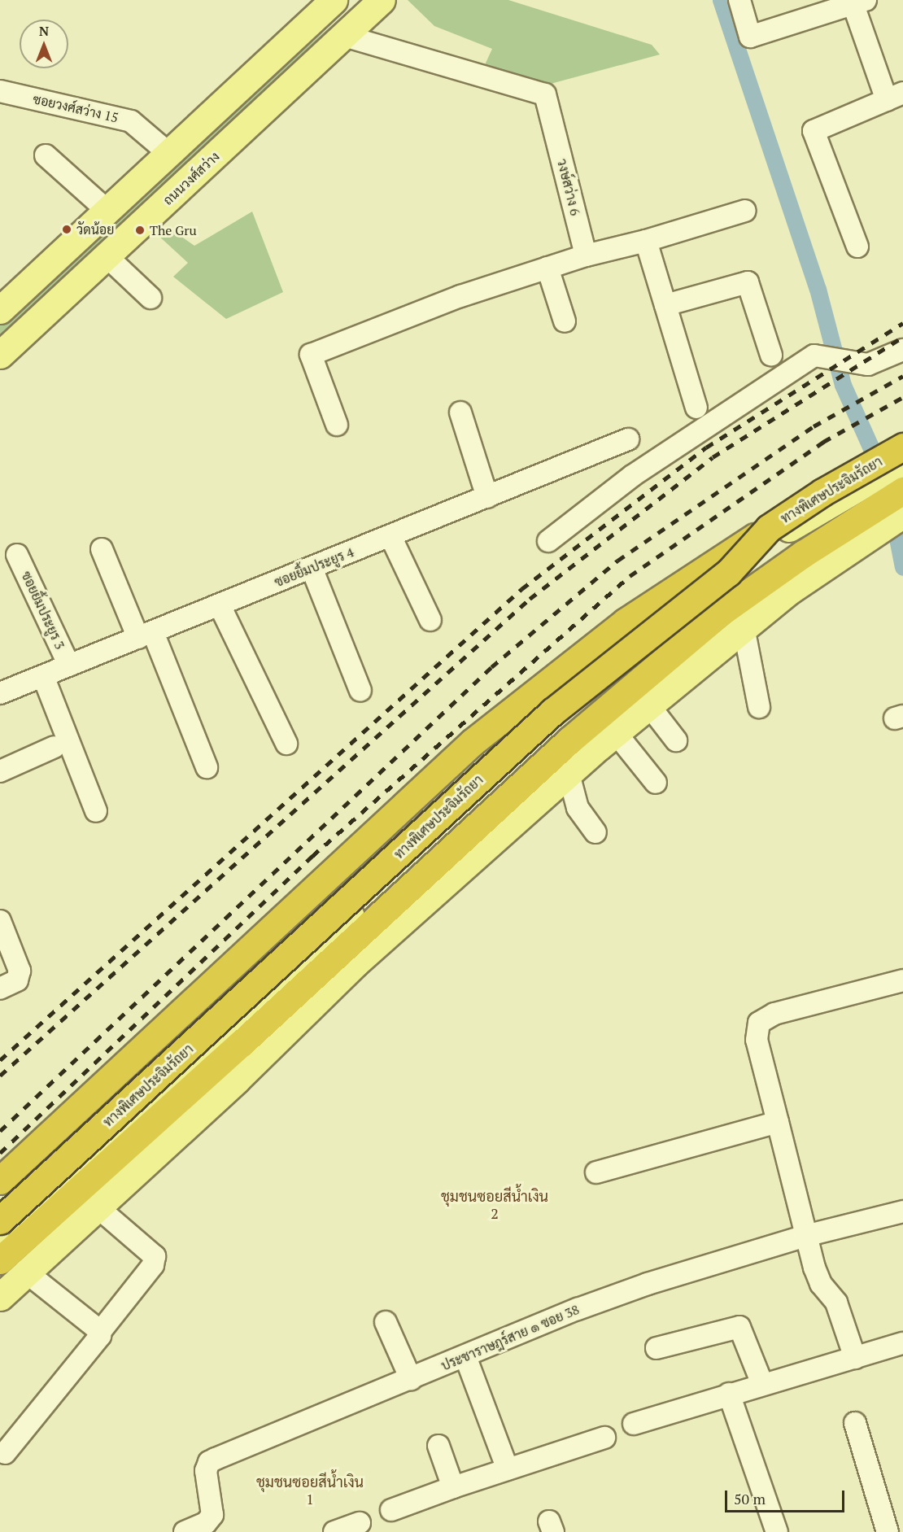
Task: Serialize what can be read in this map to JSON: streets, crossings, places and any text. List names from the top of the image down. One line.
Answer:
{"streets":{"highway":["ทางพิเศษประจิมรัถยา"],"main road":["ถนนวงศ์สว่าง"],"street":["ซอยวงศ์สว่าง 15","วงษ์สว่าง 6","ซอยยิ้มประยูร 4","ซอยยิ้มประยูร 3","ประชาราษฎร์สาย ๑ ซอย 38"]},"crossings":[["ถนนวงศ์สว่าง","วงษ์สว่าง 6"],["ซอยยิ้มประยูร 4","ซอยยิ้มประยูร 3"]],"districts":["ชุมชนซอยสีน้ำเงิน 2","ชุมชนซอยสีน้ำเงิน 1"],"places":["วัดน้อย","The Gru"],"scale_bar":"50 m","north":"top"}
